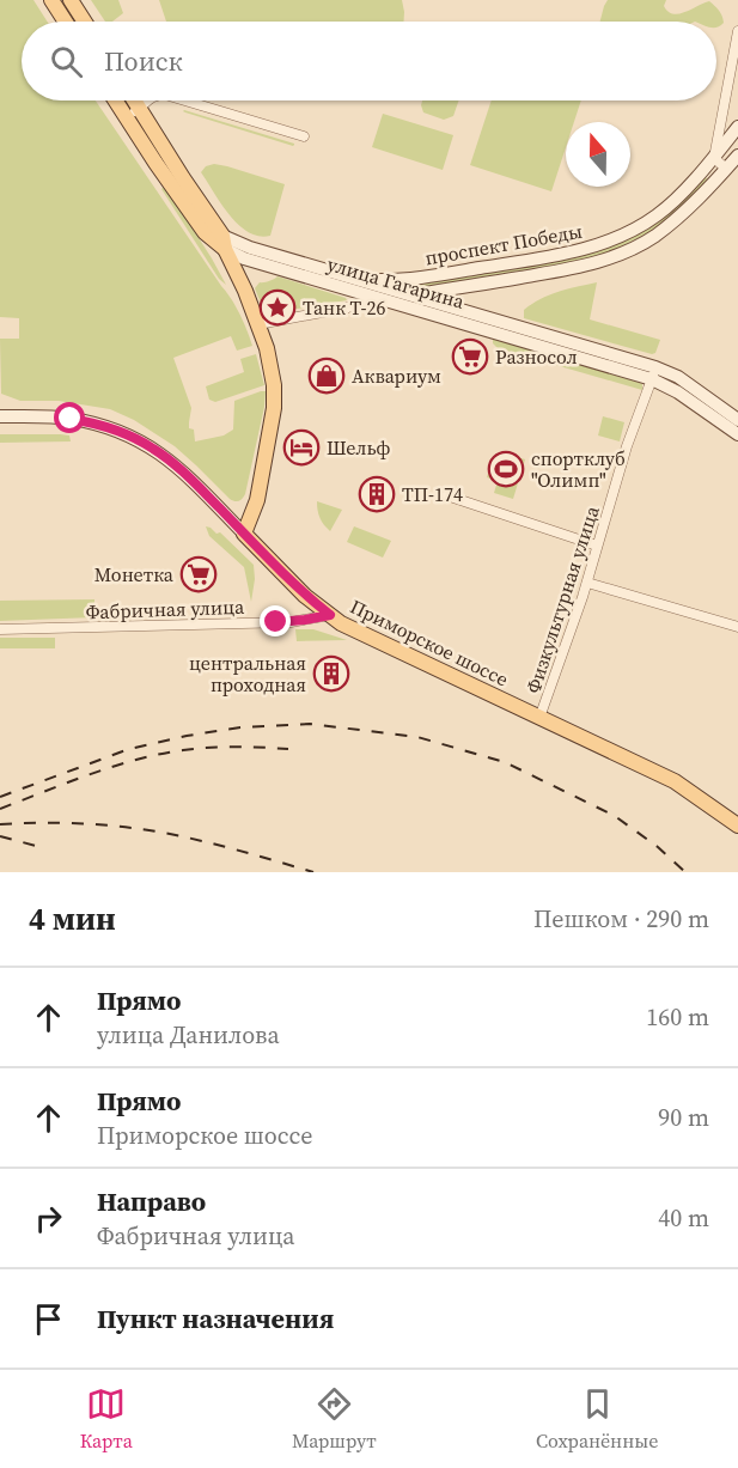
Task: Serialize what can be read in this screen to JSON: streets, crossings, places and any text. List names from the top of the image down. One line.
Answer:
{"streets":{"main road":["улица Гагарина","Приморское шоссе"],"street":["проспект Победы","Физкультурная улица","Фабричная улица"]},"crossings":[["проспект Победы","улица Гагарина"],["улица Гагарина","Физкультурная улица"],["Физкультурная улица","Приморское шоссе"],["Фабричная улица","Приморское шоссе"]],"places":{"place":["Танк Т-26"],"supermarket":["Разносол","Монетка"],"shop":["Аквариум"],"hotel":["Шельф"],"sports":["спортклуб \"Олимп\""],"building":["ТП-174","центральная проходная"]},"north":"top","page":{"search":"Поиск","heading":["4 мин","Пешком · 290 m"],"list":[["Прямо","улица Данилова","160 m"],["Прямо","Приморское шоссе","90 m"],["Направо","Фабричная улица","40 m"],"Пункт назначения"],"nav":["Карта","Маршрут","Сохранённые"]}}
